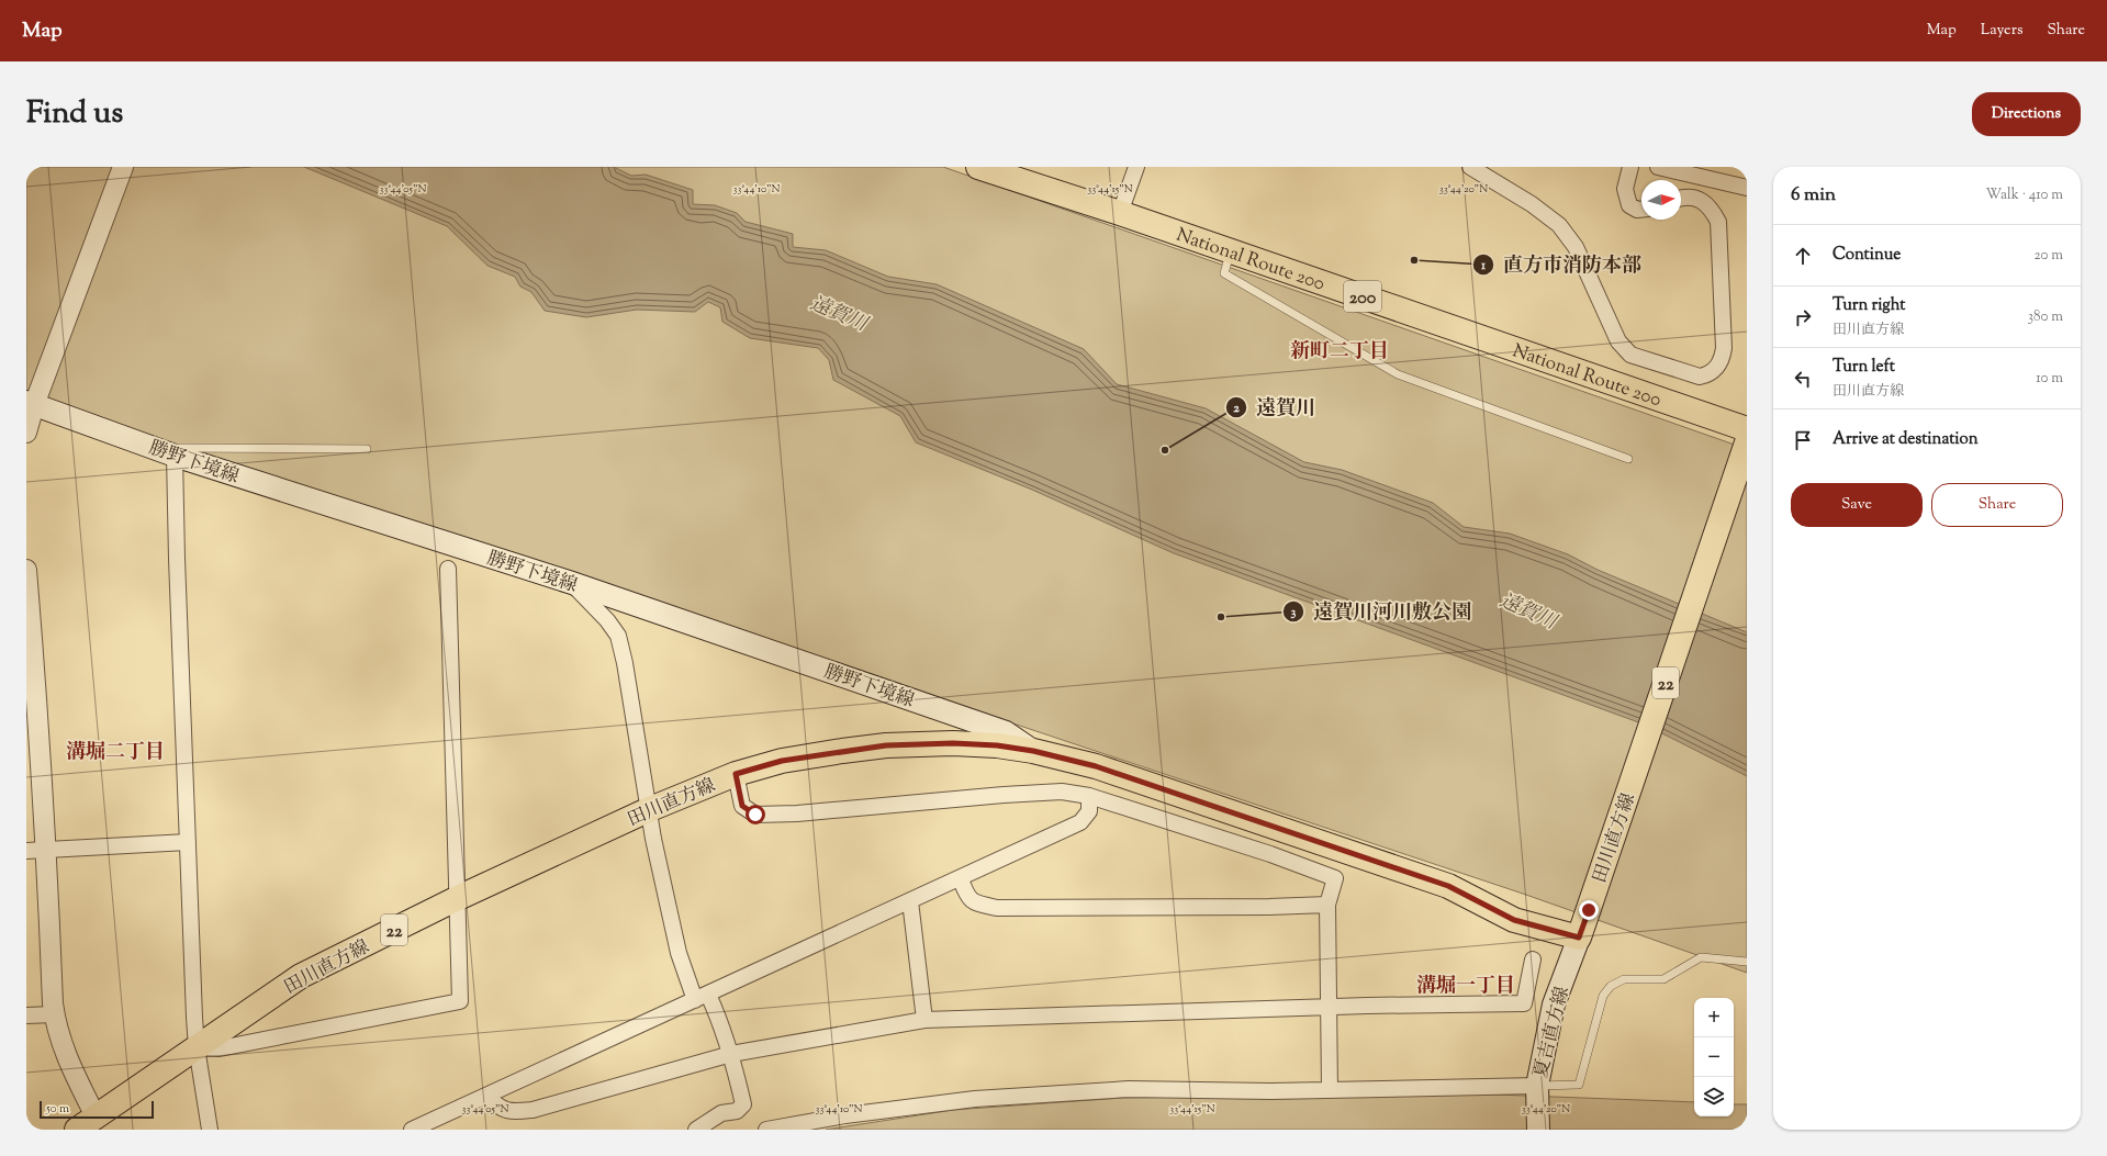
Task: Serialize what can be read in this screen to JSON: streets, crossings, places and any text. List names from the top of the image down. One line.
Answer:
{"streets":{"main road":["National Route 200","200","勝野下境線","22","田川直方線","夏吉直方線"]},"crossings":[["勝野下境線","田川直方線"],["田川直方線","夏吉直方線"]],"districts":["新町二丁目","溝堀二丁目","溝堀一丁目"],"water":["遠賀川"],"places":["直方市消防本部","遠賀川","遠賀川河川敷公園"],"scale_bar":"50 m","north":"right","page":{"header":"Map","nav":["Map","Layers","Share"],"title":"Find us","buttons":["Directions",["Save","Share"]],"heading":["6 min","Walk · 410 m"],"list":[["Continue","20 m"],["Turn right","田川直方線","380 m"],["Turn left","田川直方線","10 m"],"Arrive at destination"],"map_buttons":["+","−"],"scale":"50 m"},"coordinates":["33°44'05\"N","33°44'10\"N","33°44'15\"N","33°44'20\"N"]}
